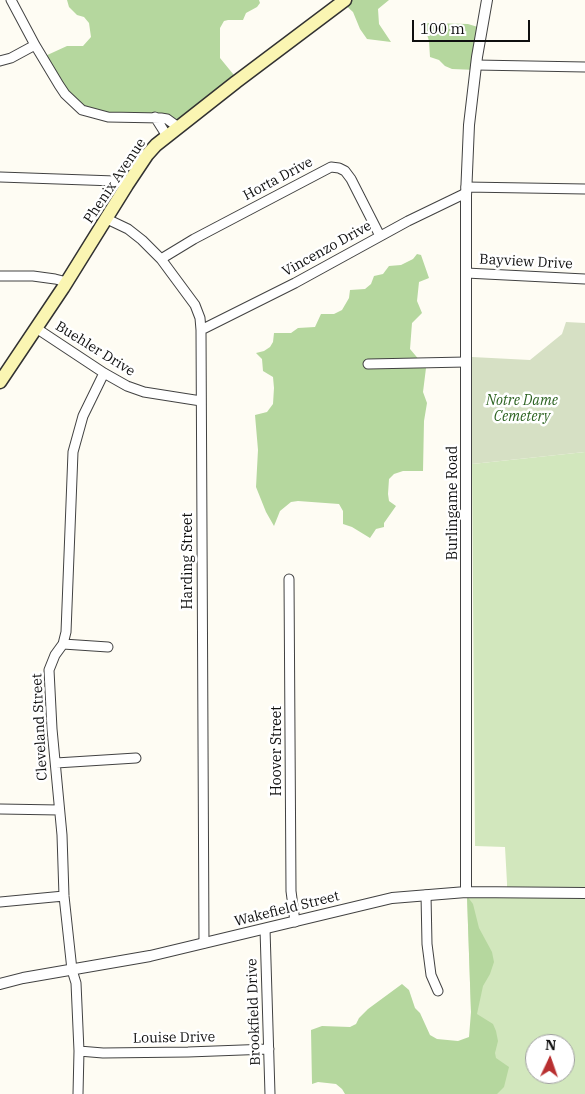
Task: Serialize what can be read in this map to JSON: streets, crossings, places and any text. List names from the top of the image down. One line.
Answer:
{"streets":{"main road":["Phenix Avenue"],"street":["Horta Drive","Vincenzo Drive","Bayview Drive","Buehler Drive","Burlingame Road","Harding Street","Cleveland Street","Hoover Street","Wakefield Street","Brookfield Drive","Louise Drive"]},"crossings":[["Horta Drive","Vincenzo Drive"],["Horta Drive","Harding Street"],["Phenix Avenue","Buehler Drive"],["Phenix Avenue","Harding Street"],["Vincenzo Drive","Burlingame Road"],["Vincenzo Drive","Harding Street"],["Bayview Drive","Burlingame Road"],["Buehler Drive","Harding Street"],["Buehler Drive","Cleveland Street"],["Burlingame Road","Wakefield Street"],["Harding Street","Wakefield Street"],["Cleveland Street","Wakefield Street"],["Cleveland Street","Louise Drive"],["Hoover Street","Wakefield Street"],["Wakefield Street","Brookfield Drive"],["Brookfield Drive","Louise Drive"]],"parks":["Notre Dame Cemetery"],"scale_bar":"100 m","north":"top"}
